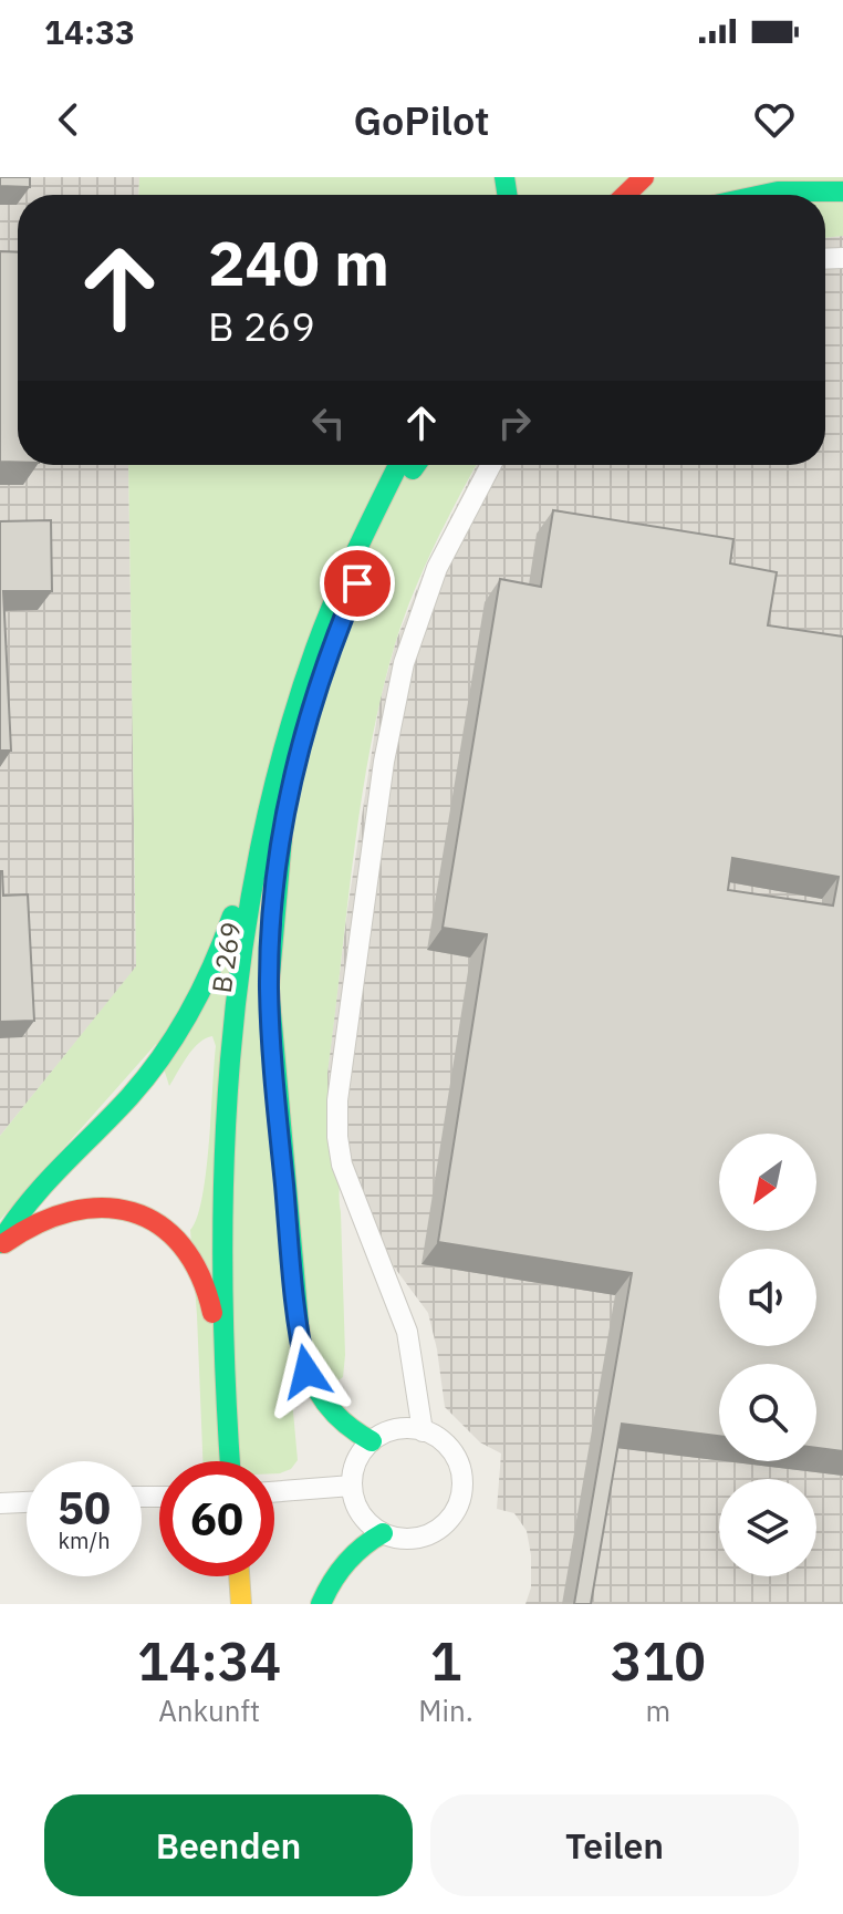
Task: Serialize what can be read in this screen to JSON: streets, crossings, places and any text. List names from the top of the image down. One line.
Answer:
{"streets":{"main road":["B 269"]},"north":"bottom left","page":{"status":"14:33","header":"GoPilot","turn":["240 m","B 269"],"speed":"50 km/h","limit":"60","eta":["14:34","Ankunft","1","Min.","310","m"],"buttons":["Beenden","Teilen"]}}
